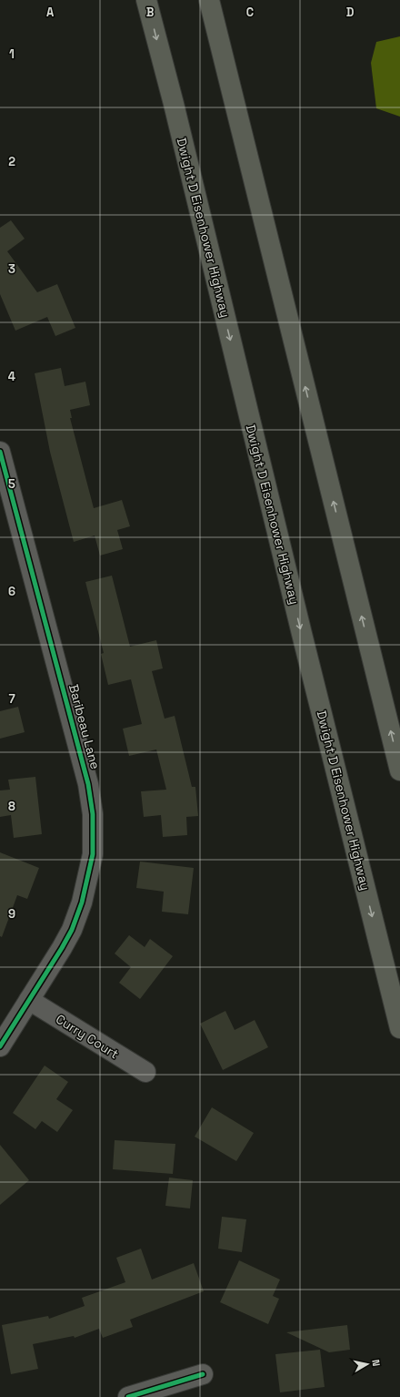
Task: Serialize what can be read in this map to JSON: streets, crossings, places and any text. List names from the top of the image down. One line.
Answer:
{"streets":{"highway":["Dwight D Eisenhower Highway"],"street":["Baribeau Lane","Curry Court"]},"crossings":[["Baribeau Lane","Curry Court"]],"north":"right","grid":{"columns":["A","B","C","D"],"rows":["1","2","3","4","5","6","7","8","9"]}}
